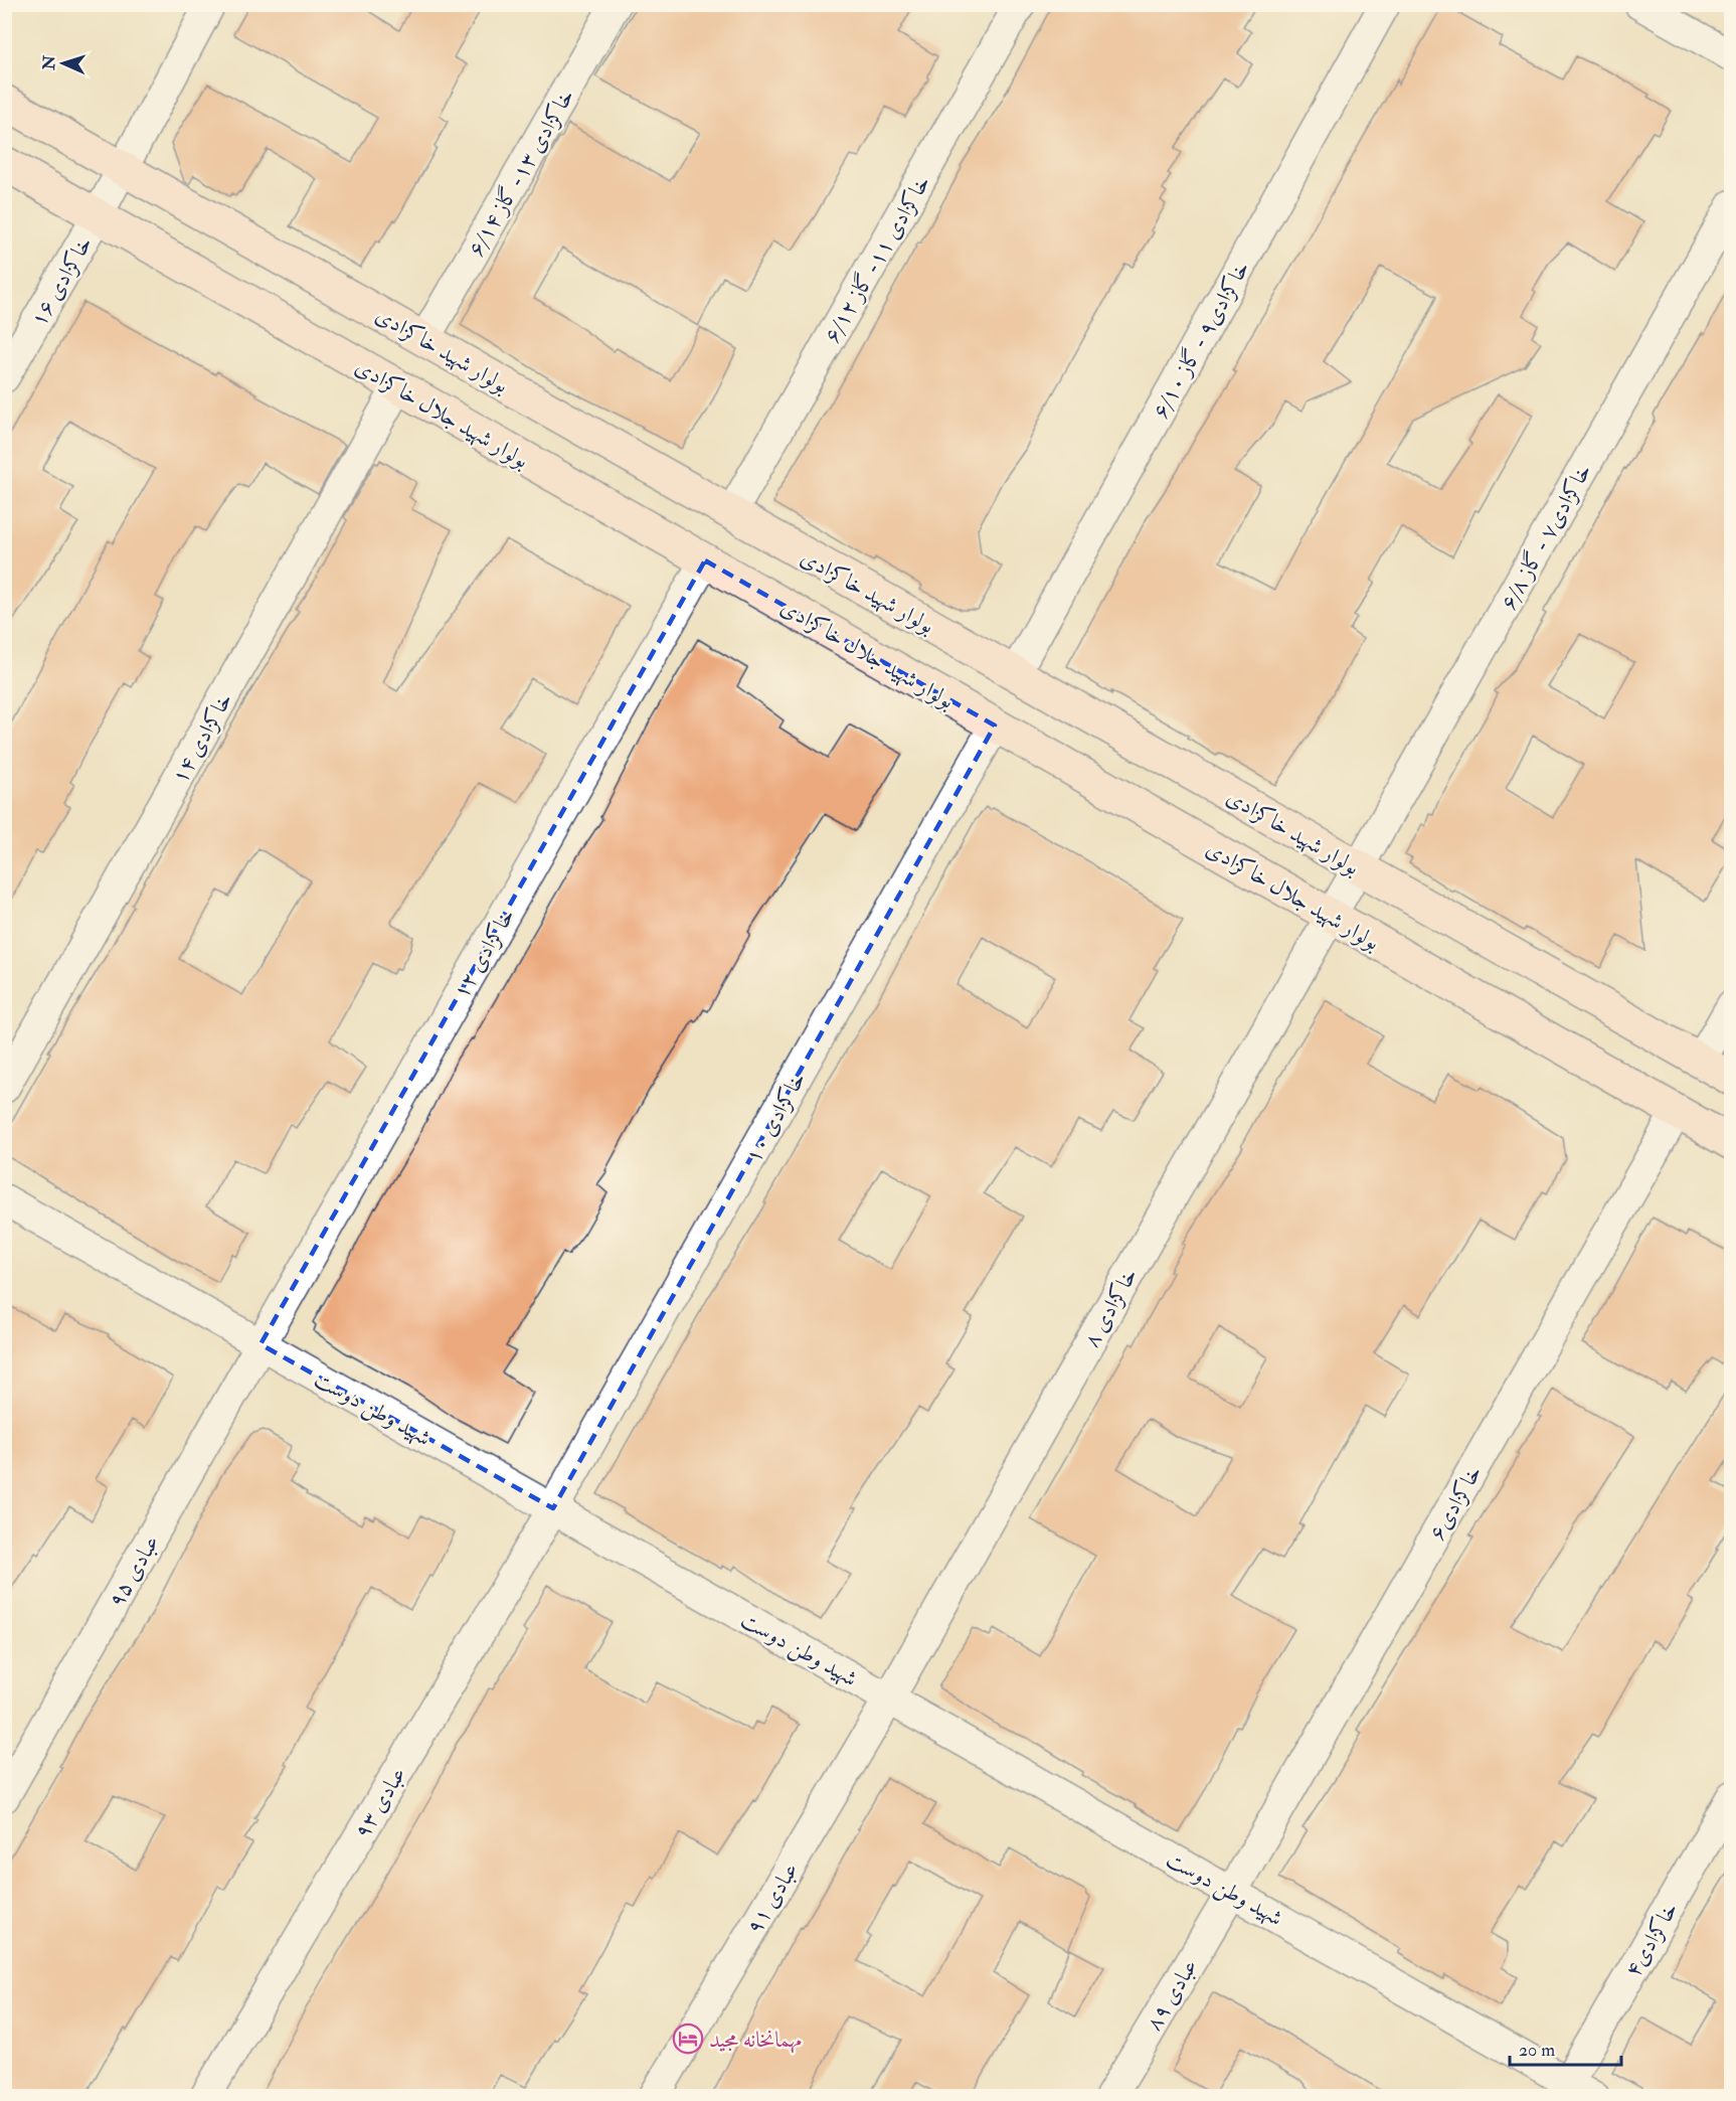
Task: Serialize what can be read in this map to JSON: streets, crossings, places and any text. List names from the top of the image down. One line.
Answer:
{"streets":{"street":["خاکزادی ۱۳- گاز ۶/۱۴","خاکزادی ۱۱- گاز ۶/۱۲","خاکزادی ۱۶","خاکزادی۹ - گاز ۶/۱۰","بولوار شهید خاکزادی","بولوار شهید جلال خاکزادی","خاکزادی۷ - گاز ۶/۸","خاکزادی ۱۴","خاکزادی ۱۲","خاکزادی ۱۰","خاکزادی ۸","شهید وطن دوست","خاکزادی۶","عبادی ۹۵","عبادی ۹۳","عبادی ۹۱","خاکزادی۴","عبادی ۸۹"]},"crossings":[["خاکزادی ۱۳- گاز ۶/۱۴","بولوار شهید خاکزادی"],["خاکزادی ۱۱- گاز ۶/۱۲","بولوار شهید خاکزادی"],["خاکزادی ۱۶","بولوار شهید خاکزادی"],["خاکزادی ۱۶","بولوار شهید جلال خاکزادی"],["خاکزادی۹ - گاز ۶/۱۰","بولوار شهید خاکزادی"],["بولوار شهید خاکزادی","خاکزادی۷ - گاز ۶/۸"],["بولوار شهید جلال خاکزادی","خاکزادی۷ - گاز ۶/۸"],["بولوار شهید جلال خاکزادی","خاکزادی ۱۴"],["بولوار شهید جلال خاکزادی","خاکزادی ۱۲"],["بولوار شهید جلال خاکزادی","خاکزادی ۱۰"],["بولوار شهید جلال خاکزادی","خاکزادی ۸"],["بولوار شهید جلال خاکزادی","خاکزادی۶"],["خاکزادی۷ - گاز ۶/۸","خاکزادی ۸"],["خاکزادی ۱۲","شهید وطن دوست"],["خاکزادی ۱۲","عبادی ۹۵"],["خاکزادی ۱۰","شهید وطن دوست"],["خاکزادی ۱۰","عبادی ۹۳"],["خاکزادی ۸","شهید وطن دوست"],["خاکزادی ۸","عبادی ۹۱"],["شهید وطن دوست","خاکزادی۶"],["شهید وطن دوست","عبادی ۹۵"],["شهید وطن دوست","عبادی ۹۳"],["شهید وطن دوست","عبادی ۹۱"],["شهید وطن دوست","خاکزادی۴"],["شهید وطن دوست","عبادی ۸۹"],["خاکزادی۶","عبادی ۸۹"]],"places":{"hotel":["مهمانخانه مجید"]},"scale_bar":"20 m","north":"left"}
